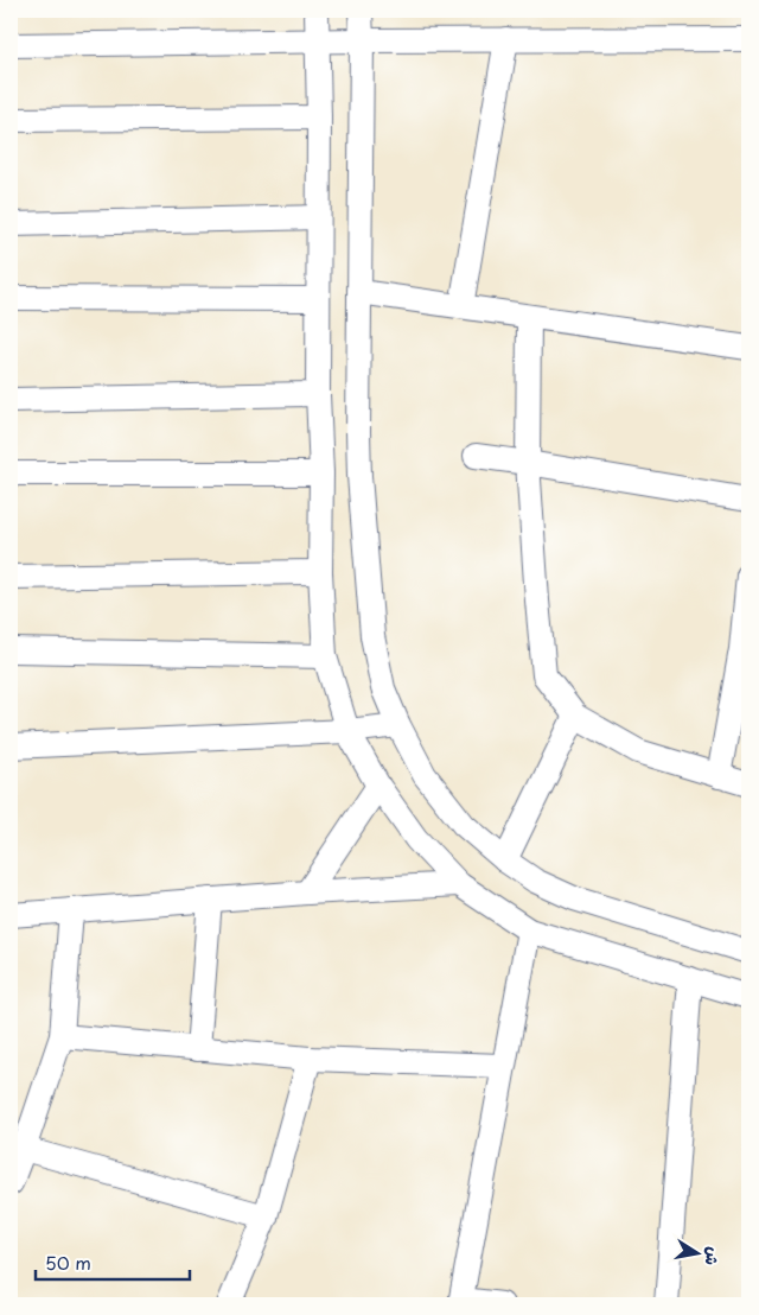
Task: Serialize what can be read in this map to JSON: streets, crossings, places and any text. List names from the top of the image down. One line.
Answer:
{"scale_bar":"50 m","north":"right"}
